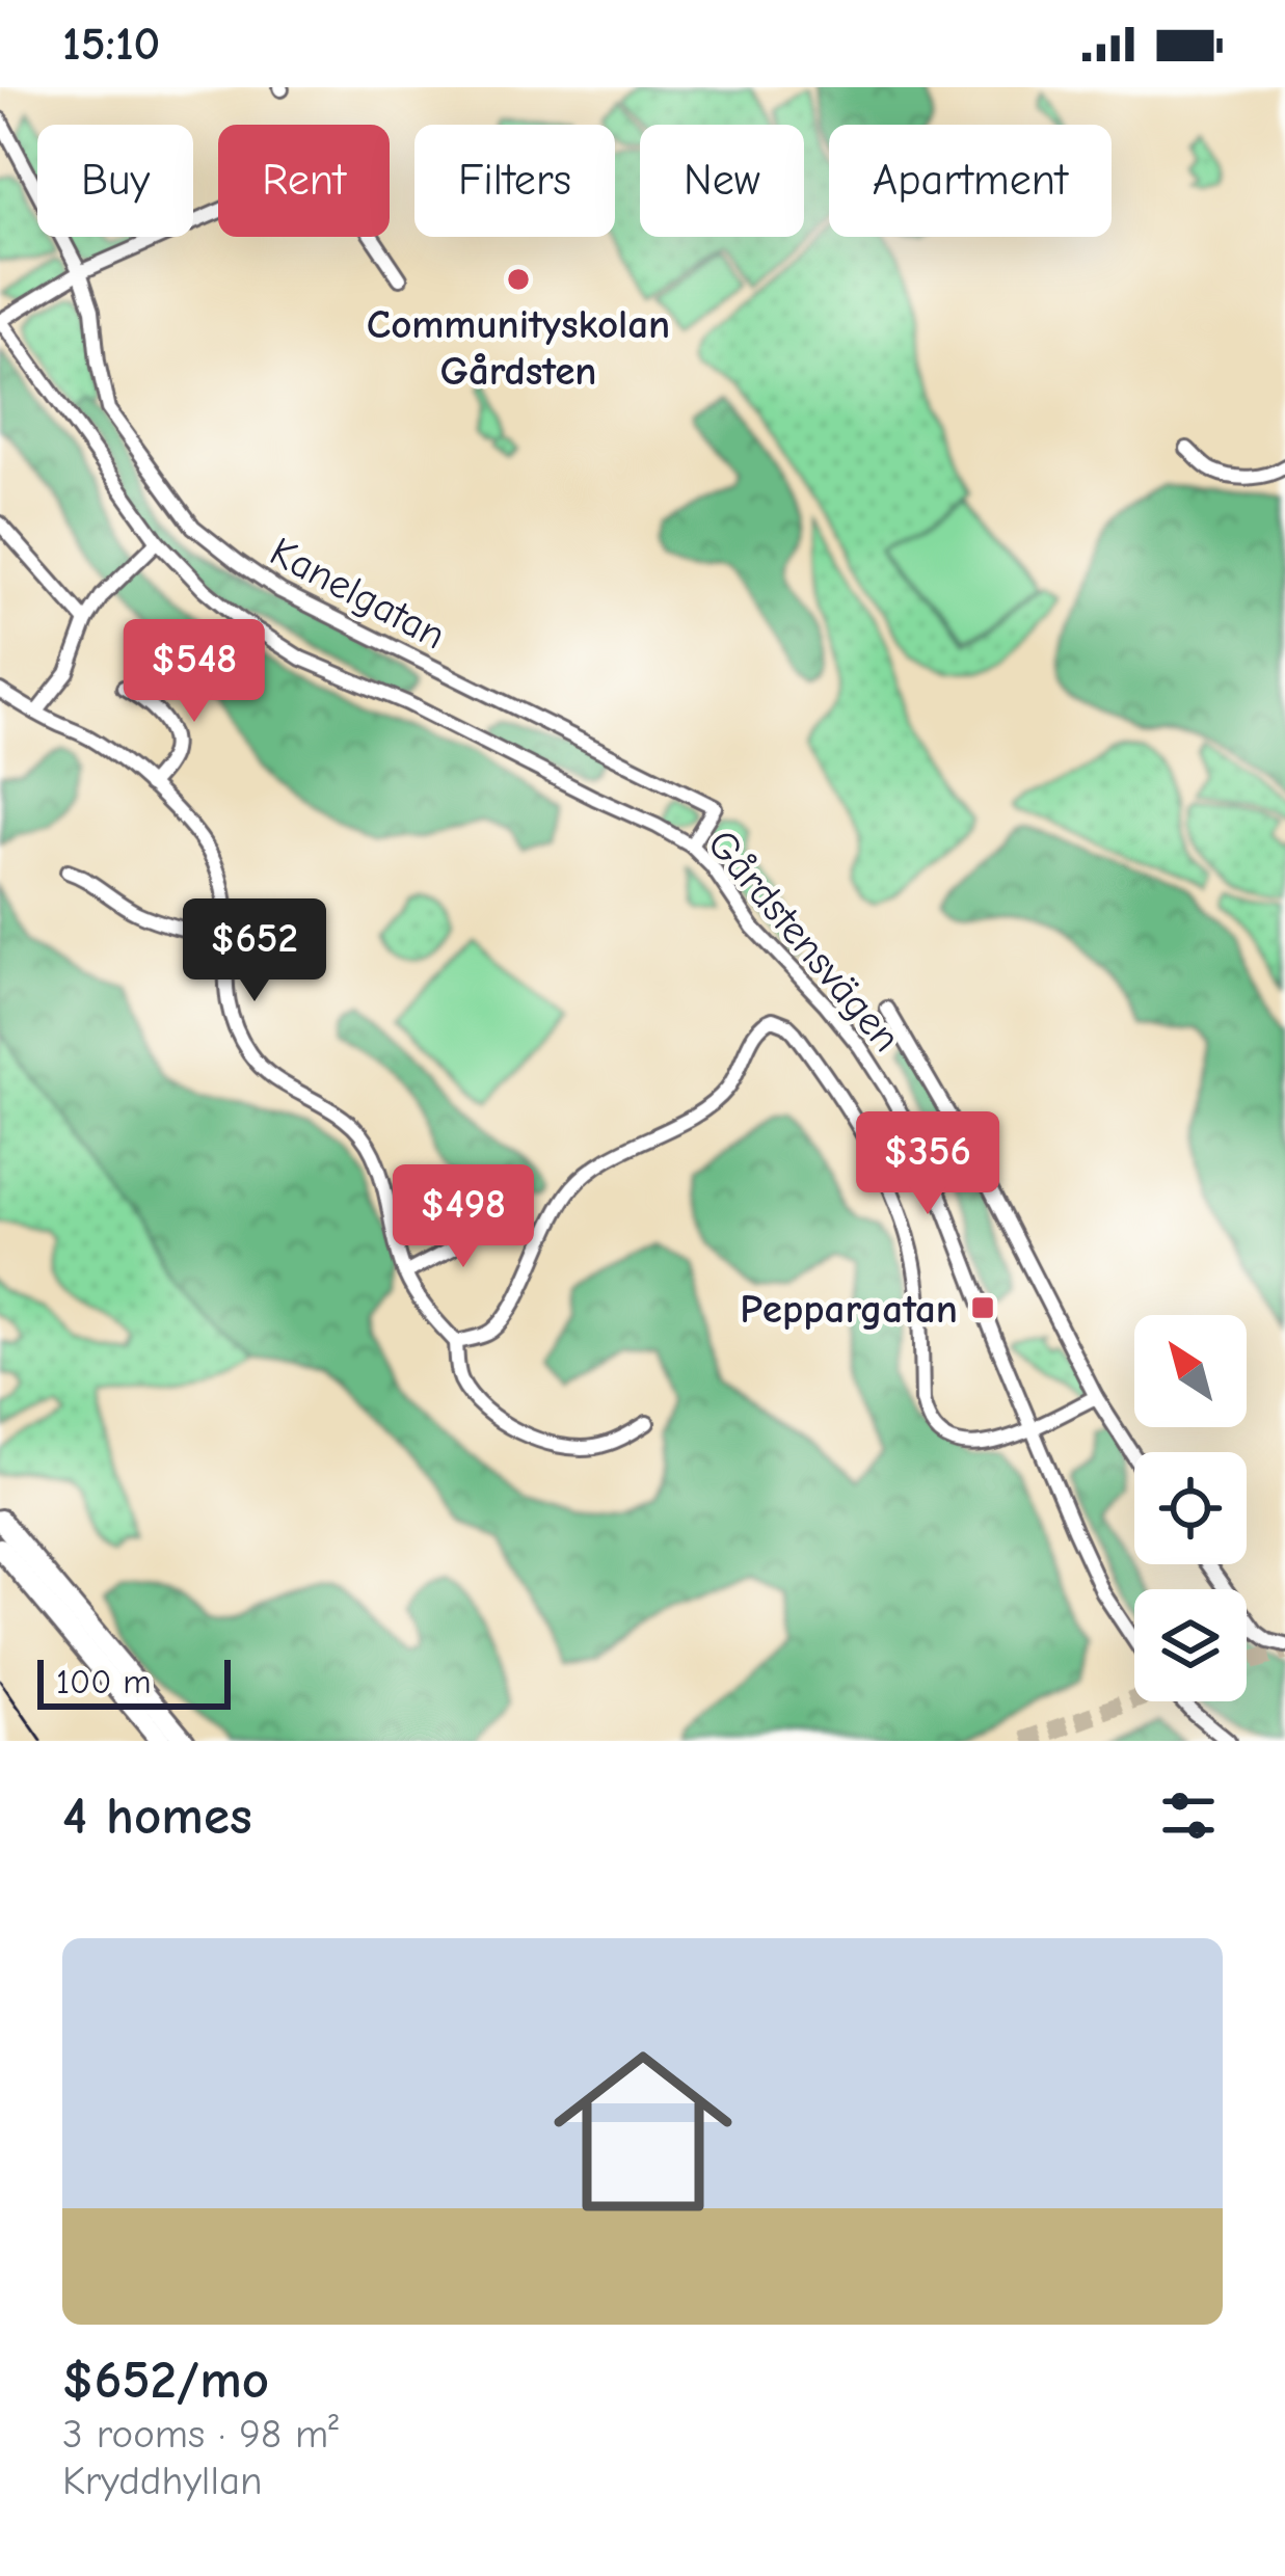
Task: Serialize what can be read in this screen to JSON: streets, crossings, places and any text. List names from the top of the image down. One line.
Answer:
{"streets":{"street":["Kanelgatan","Gårdstensvägen"]},"crossings":[["Kanelgatan","Gårdstensvägen"]],"places":{"other":["Communityskolan Gårdsten"],"transit":["Peppargatan"]},"scale_bar":"100 m","north":"top left","page":{"status":"15:10","chip":["Buy","Rent","Filters","New","Apartment"],"price":["$548","$652","$356","$498"],"scale":"100 m","heading":"4 homes","list":[{"name":"$652/mo","note":"3 rooms · 98 m² · Kryddhyllan"}]}}
